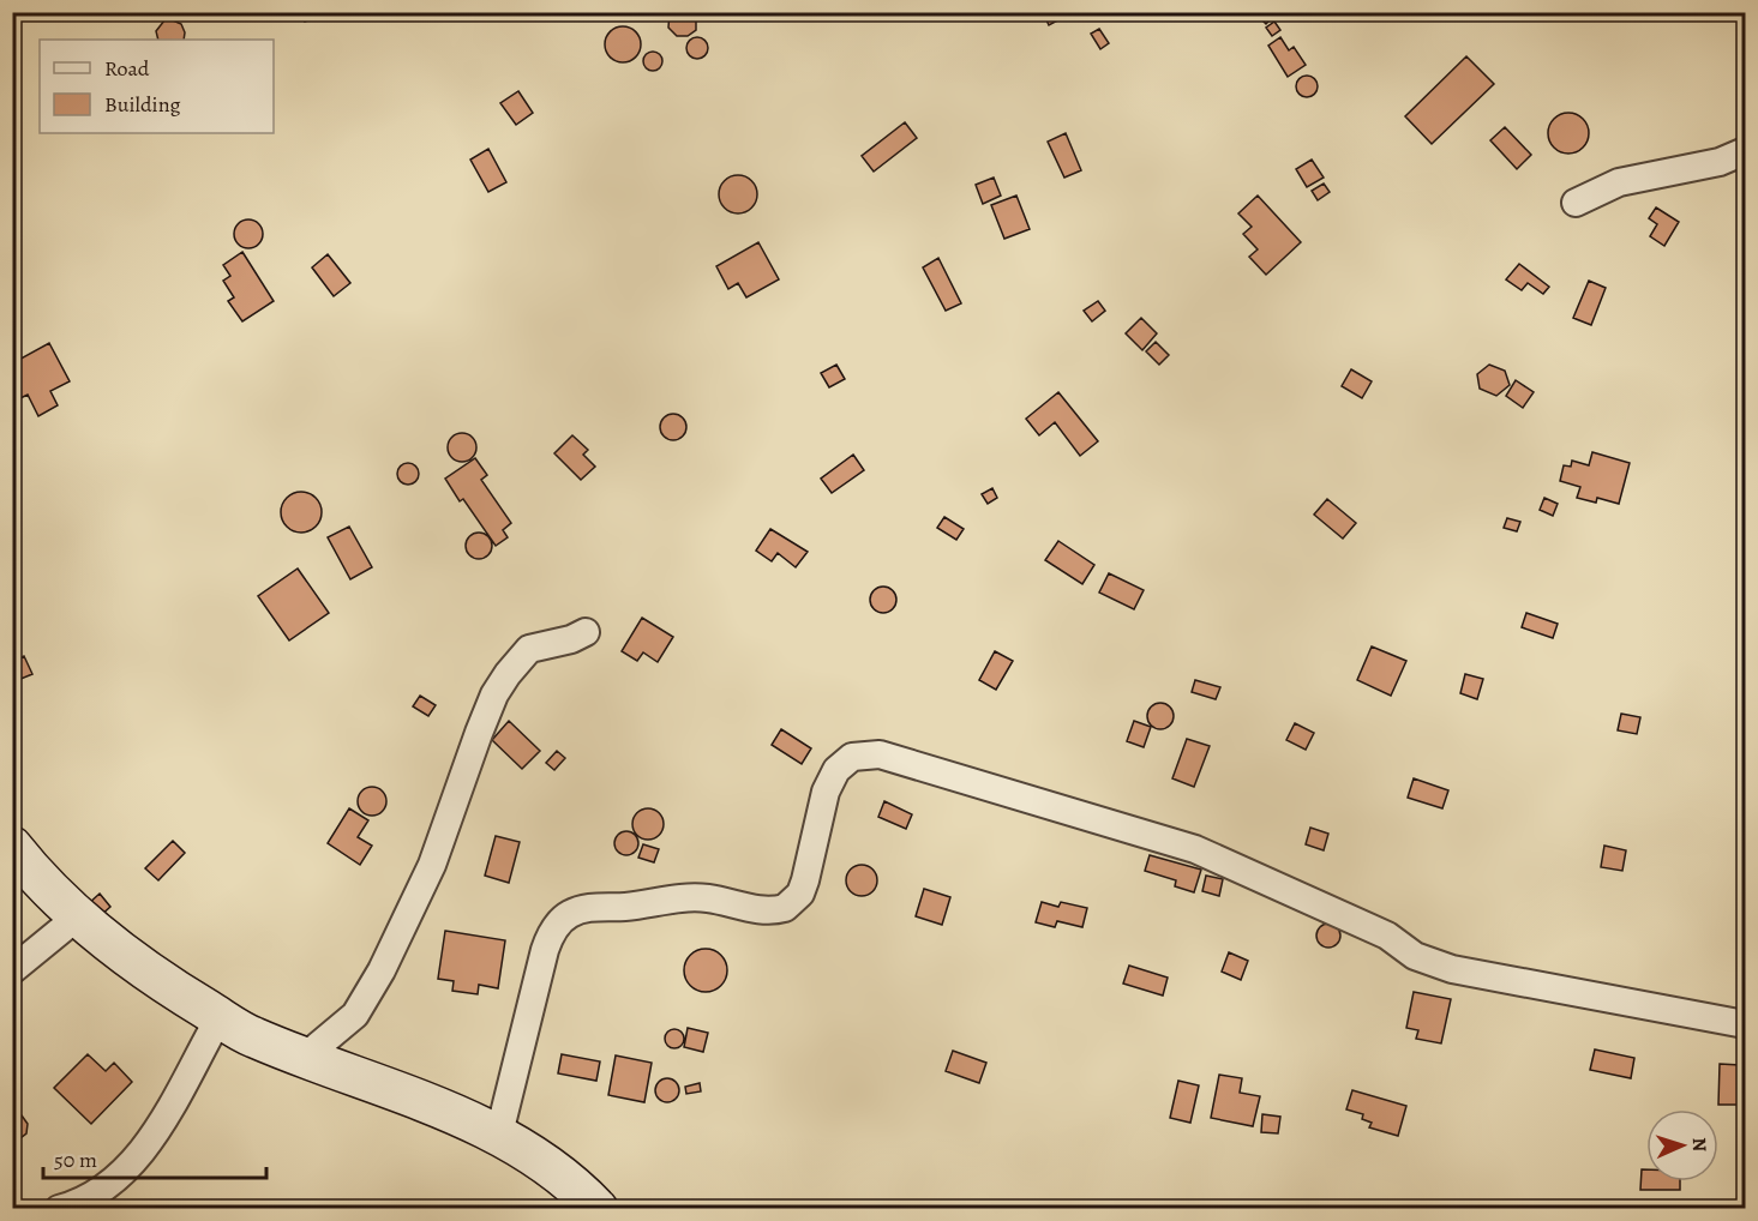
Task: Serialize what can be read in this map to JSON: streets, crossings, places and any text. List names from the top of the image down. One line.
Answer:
{"legend":["Road","Building"],"scale_bar":"50 m","north":"right"}
